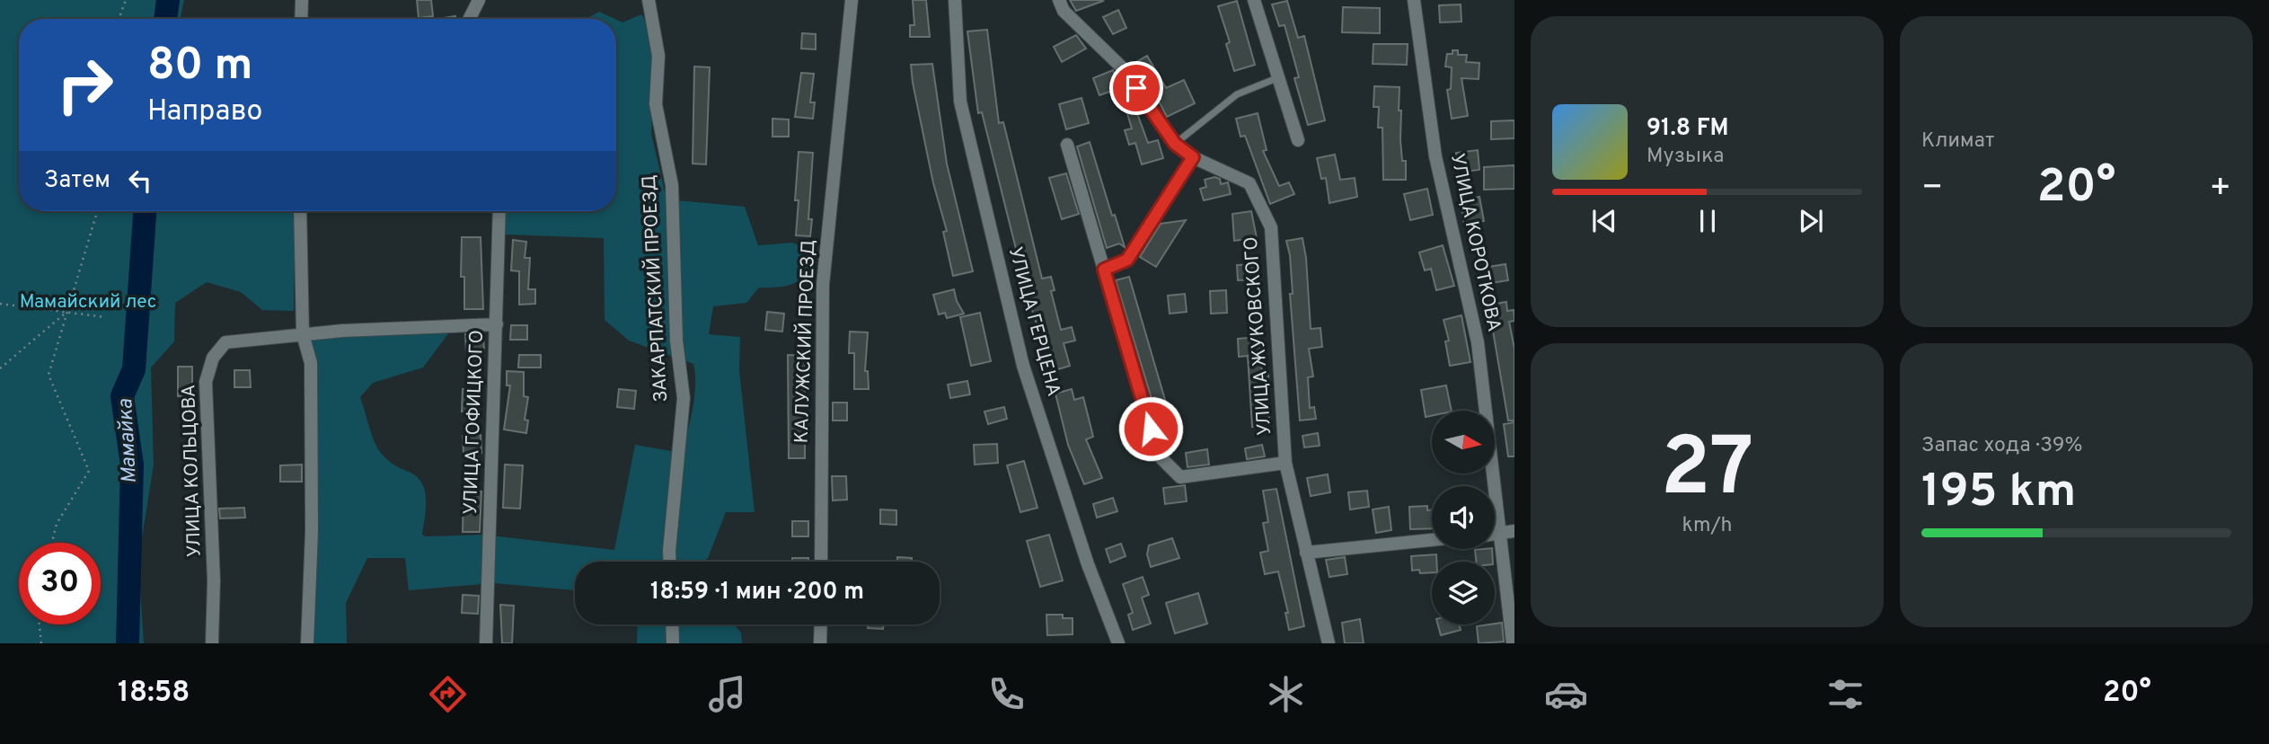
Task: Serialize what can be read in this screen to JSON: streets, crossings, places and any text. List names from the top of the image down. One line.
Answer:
{"streets":{"street":["УЛИЦА КОРОТКОВА","ЗАКАРПАТСКИЙ ПРОЕЗД","УЛИЦА ГЕРЦЕНА","УЛИЦА ЖУКОВСКОГО","КАЛУЖСКИЙ ПРОЕЗД","УЛИЦА ГОФИЦКОГО","УЛИЦА КОЛЬЦОВА"]},"crossings":[["УЛИЦА ГОФИЦКОГО","УЛИЦА КОЛЬЦОВА"]],"water":["Мамайка"],"parks":["Мамайский лес"],"north":"right","page":{"tile":["Климат",["27","km/h"],["Запас хода · 39%","195 km"]],"turn":["80 m","Направо"],"song":["91.8 FM","Музыка"],"then":"Затем","heat":["−","20°","+"],"limit":"30","trip":"18:59 · 1 мин · 200 m","tabs":["18:58","20°"]}}
